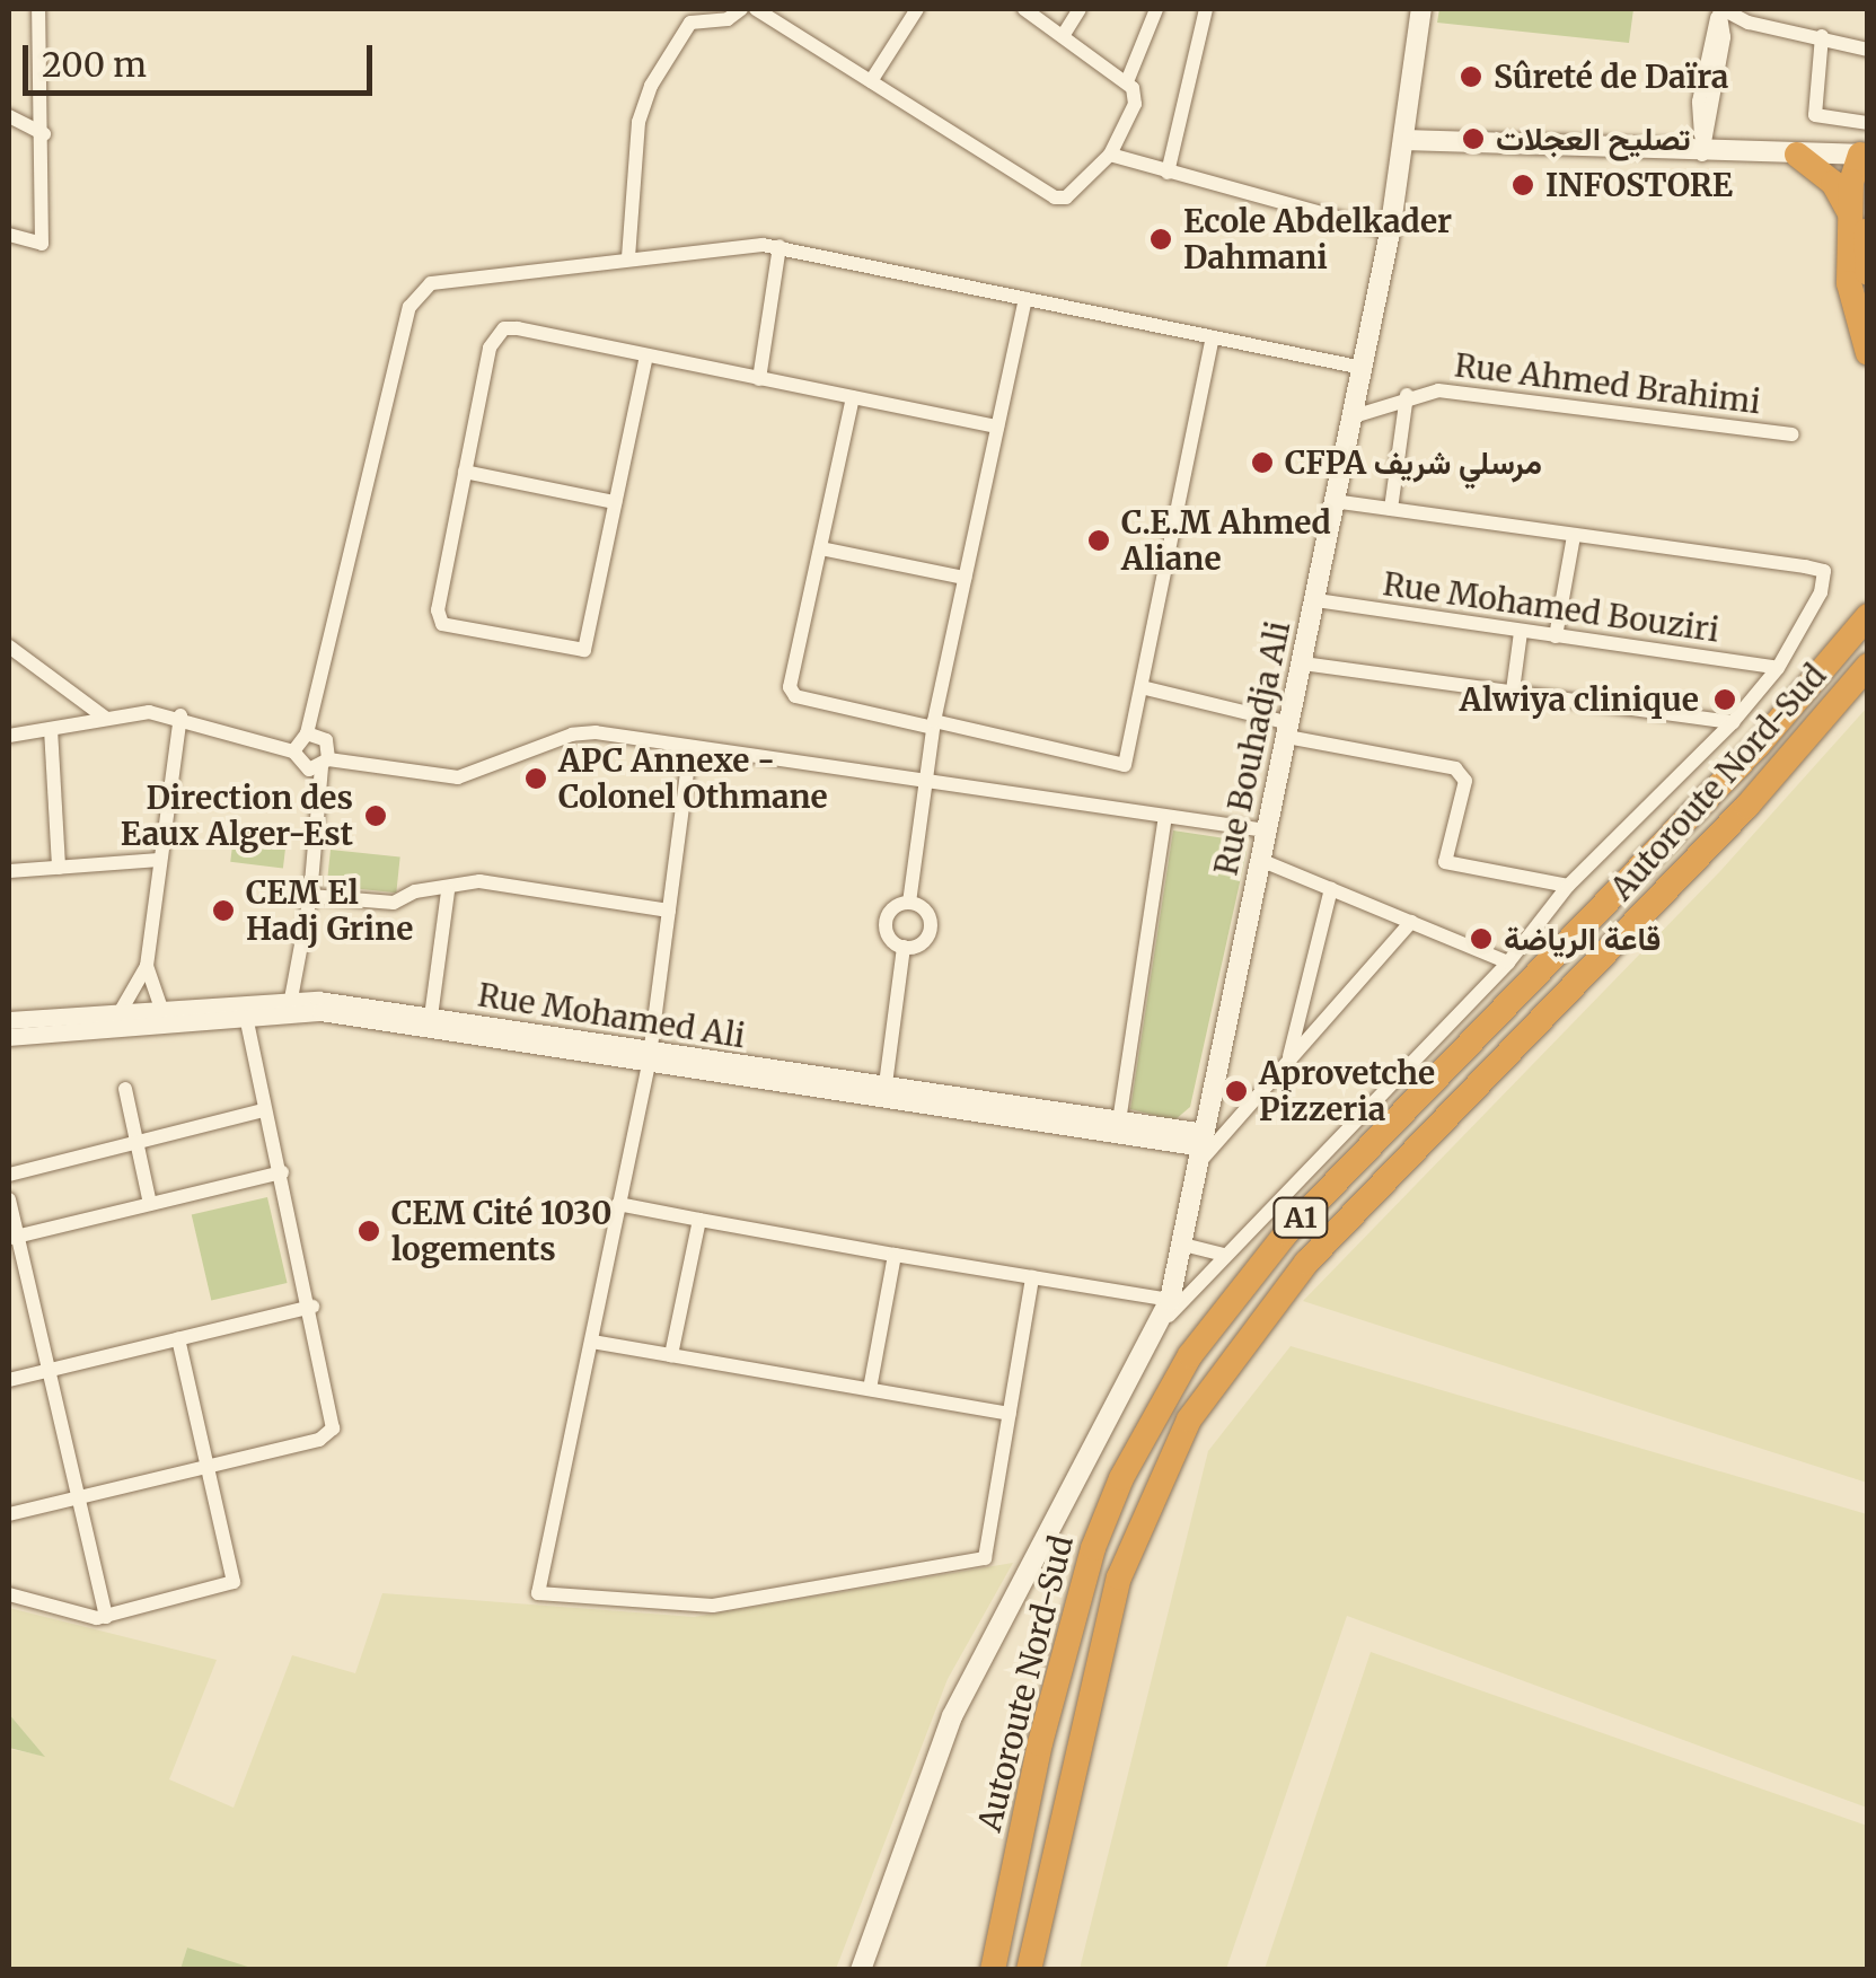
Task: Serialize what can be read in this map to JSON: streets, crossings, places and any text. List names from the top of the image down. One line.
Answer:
{"streets":{"highway":["Autoroute Nord-Sud","A1"],"main road":["Rue Bouhadja Ali"],"street":["Rue Ahmed Brahimi","Rue Mohamed Bouziri","Rue Mohamed Ali"]},"crossings":[["Rue Ahmed Brahimi","Rue Bouhadja Ali"],["Rue Mohamed Bouziri","Rue Bouhadja Ali"],["Rue Bouhadja Ali","Rue Mohamed Ali"]],"places":["Sûreté de Daïra","تصليح العجلات","INFOSTORE","Ecole Abdelkader Dahmani","CFPA مرسلي شريف","C.E.M Ahmed Aliane","Alwiya clinique","APC Annexe - Colonel Othmane","Direction des Eaux Alger-Est","CEM El Hadj Grine","قاعة الرياضة","Aprovetche Pizzeria","CEM Cité 1030 logements"],"scale_bar":"200 m"}
